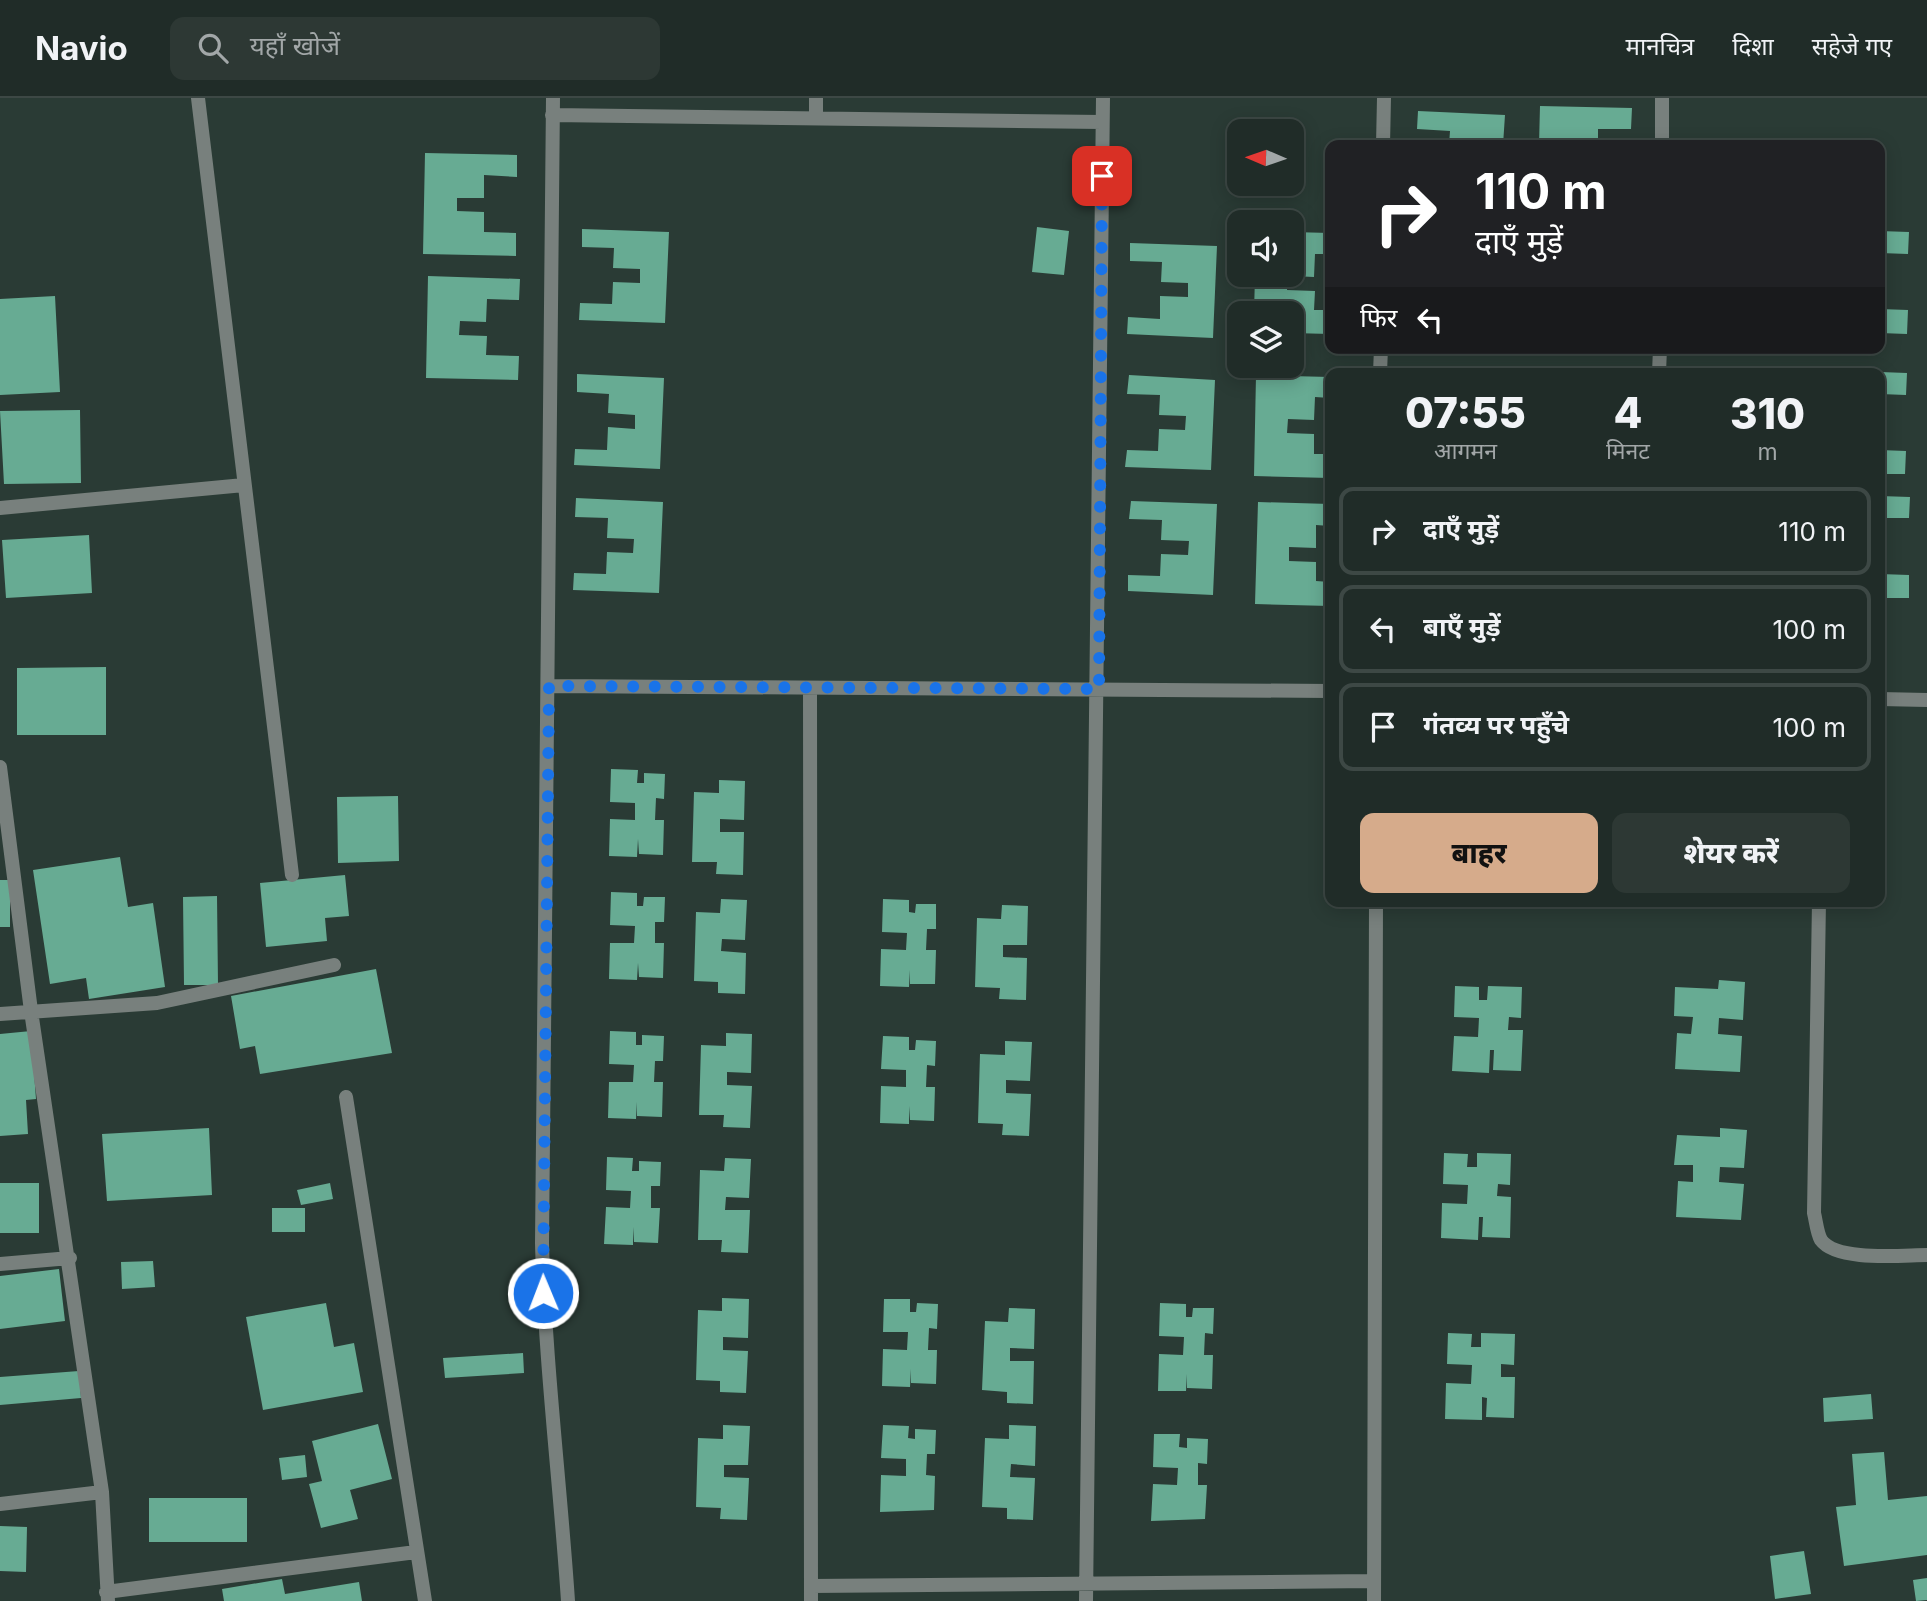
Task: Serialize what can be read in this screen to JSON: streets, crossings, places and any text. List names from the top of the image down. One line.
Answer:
{"north":"left","page":{"header":"Navio","search":"यहाँ खोजें","nav":["मानचित्र","दिशा","सहेजे गए"],"turn":["110 m","दाएँ मुड़ें"],"then":"फिर","eta":["07:55","आगमन","4","मिनट","310","m"],"list":[{"name":"दाएँ मुड़ें","value":"110 m"},{"name":"बाएँ मुड़ें","value":"100 m"},{"name":"गंतव्य पर पहुँचे","value":"100 m"}],"buttons":["बाहर","शेयर करें"]}}
